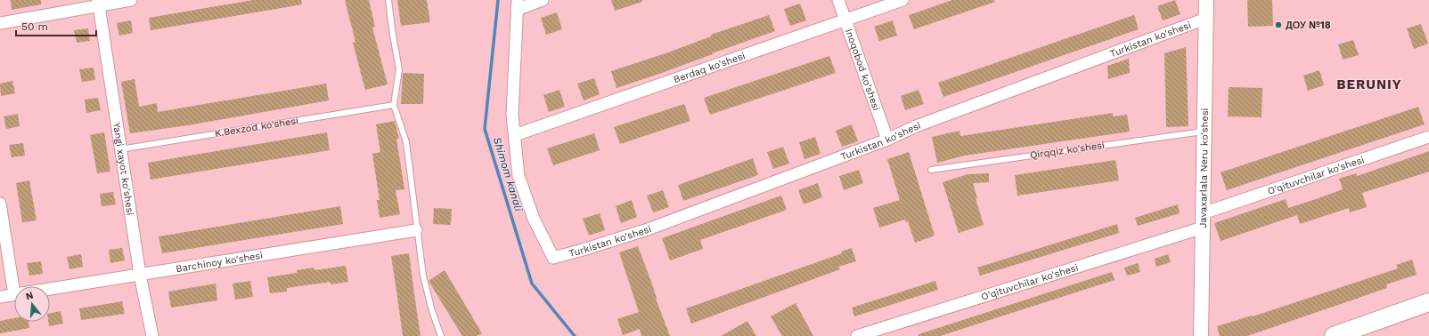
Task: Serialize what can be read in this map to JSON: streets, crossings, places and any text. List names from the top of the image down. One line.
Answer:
{"streets":{"street":["Turkistan ko'shesi","Berdaq ko'shesi","Inoqobod ko'shesi","Yangi xayot ko'shesi","Javaxarlala Neru ko'shesi","O'qituvchilar ko'shesi","Barchinoy ko'shesi"],"lane":["K.Bexzod ko'shesi","Qirqqiz ko'shesi"]},"crossings":[["Turkistan ko'shesi","Berdaq ko'shesi"],["Turkistan ko'shesi","Inoqobod ko'shesi"],["Turkistan ko'shesi","Javaxarlala Neru ko'shesi"],["Berdaq ko'shesi","Inoqobod ko'shesi"],["K.Bexzod ko'shesi","Yangi xayot ko'shesi"],["Qirqqiz ko'shesi","Javaxarlala Neru ko'shesi"],["Yangi xayot ko'shesi","Barchinoy ko'shesi"],["Javaxarlala Neru ko'shesi","O'qituvchilar ko'shesi"]],"districts":["BERUNIY"],"water":["Shimom kanali"],"places":["ДОУ №18"],"scale_bar":"50 m","north":"top"}
